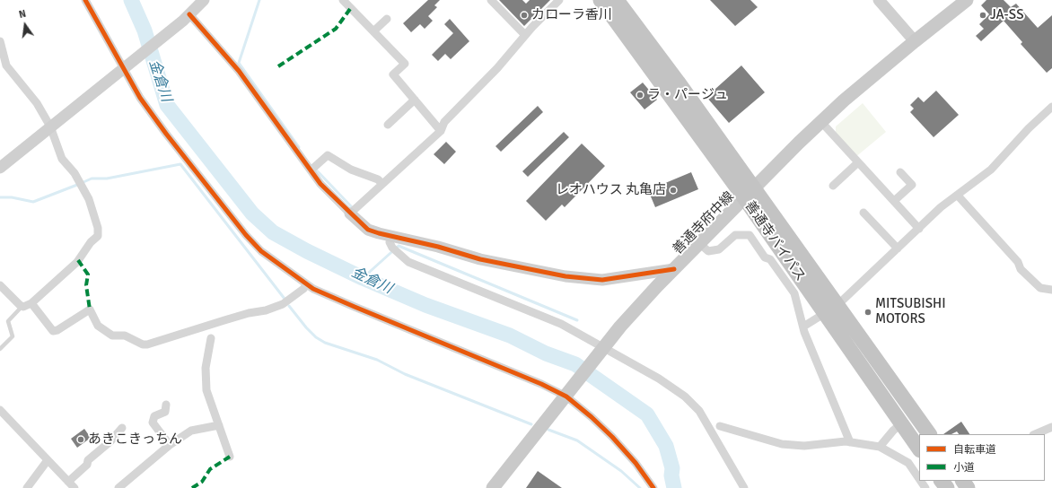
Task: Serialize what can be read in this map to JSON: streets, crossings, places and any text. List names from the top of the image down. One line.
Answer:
{"streets":{"highway":["善通寺バイパス"],"main road":["善通寺府中線"]},"crossings":[["善通寺府中線","善通寺バイパス"]],"water":["金倉川"],"places":["カローラ香川","JA-SS","ラ・パージュ","レオハウス 丸亀店","MITSUBISHI MOTORS","あきこきっちん"],"legend":["自転車道","小道"],"north":"top"}
